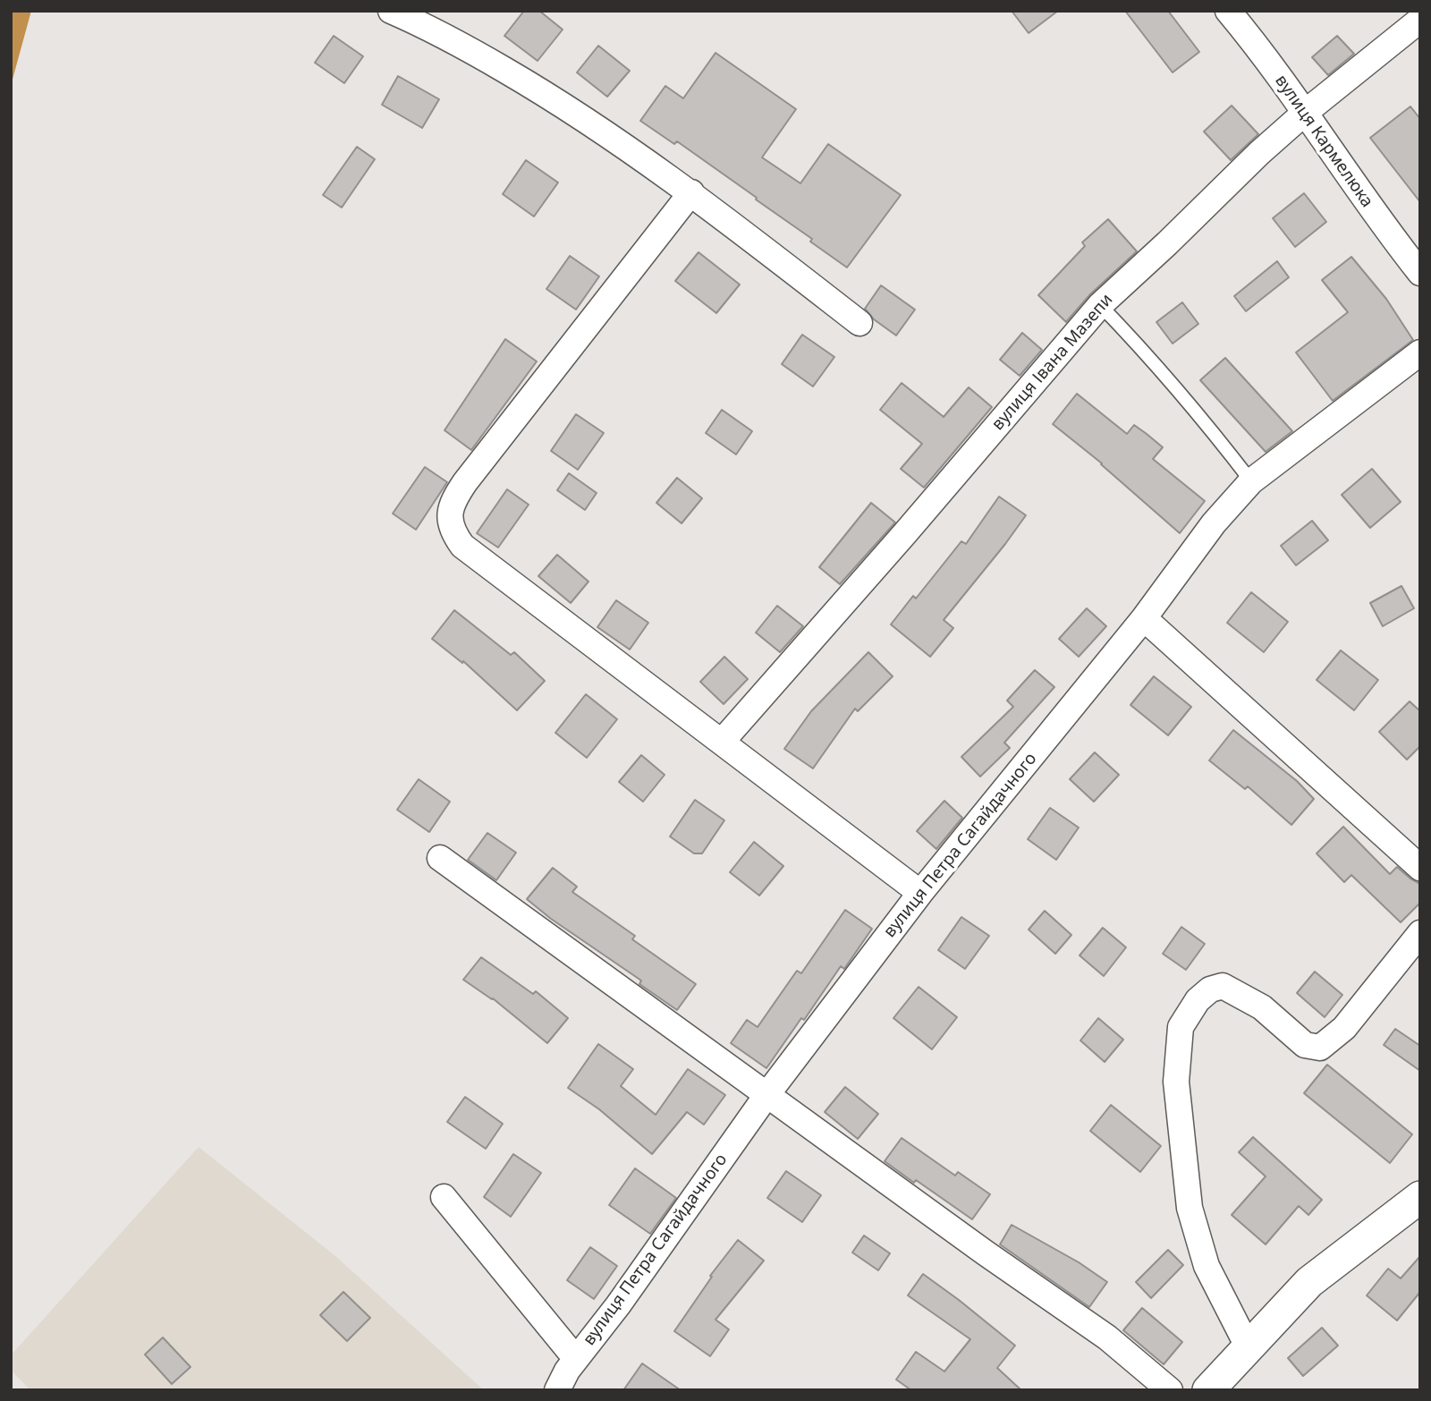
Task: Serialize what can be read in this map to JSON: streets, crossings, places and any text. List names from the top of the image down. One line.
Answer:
{"streets":{"street":["вулиця Кармелюка","вулиця Івана Мазепи","вулиця Петра Сагайдачного"]},"crossings":[["вулиця Кармелюка","вулиця Івана Мазепи"]]}
